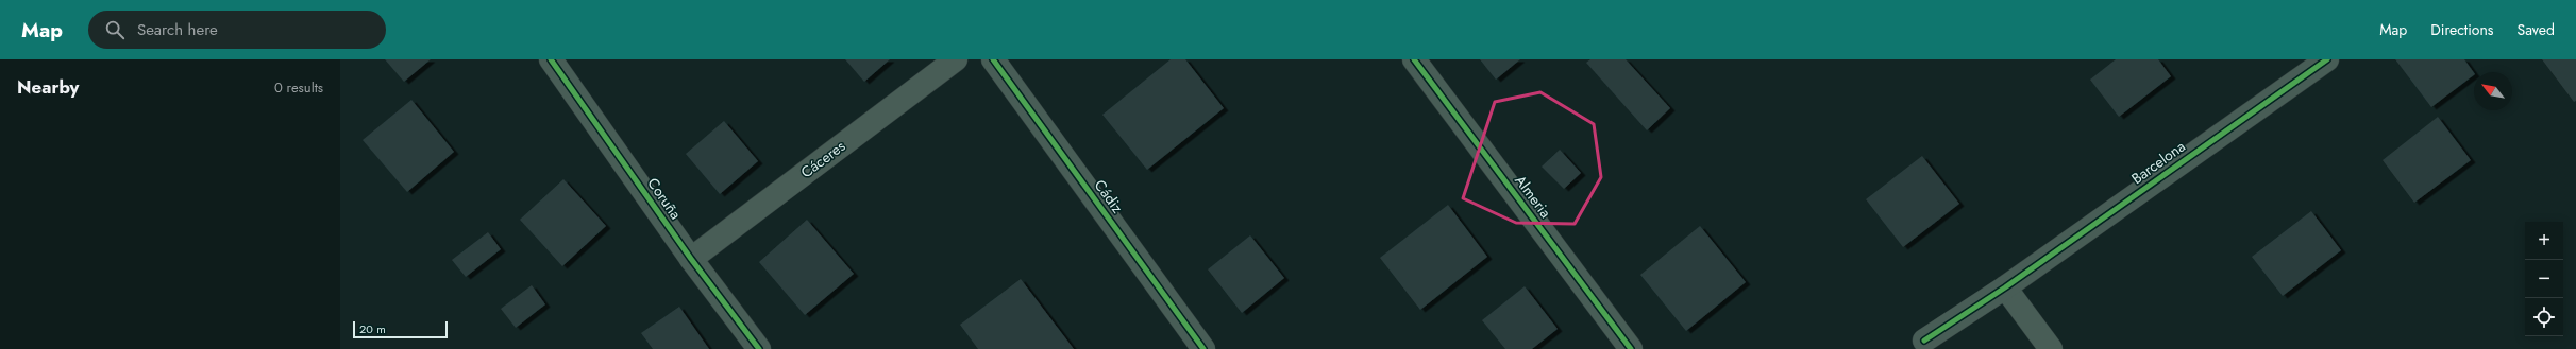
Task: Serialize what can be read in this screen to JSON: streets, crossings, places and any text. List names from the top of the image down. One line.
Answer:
{"streets":{"street":["Cáceres","Barcelona","Cádiz","Almeria","Coruña"]},"crossings":[["Cáceres","Coruña"]],"scale_bar":"20 m","north":"top left","page":{"header":"Map","search":"Search here","nav":["Map","Directions","Saved"],"heading":["Nearby","0 results"],"map_buttons":["+","−"],"scale":"20 m"}}
